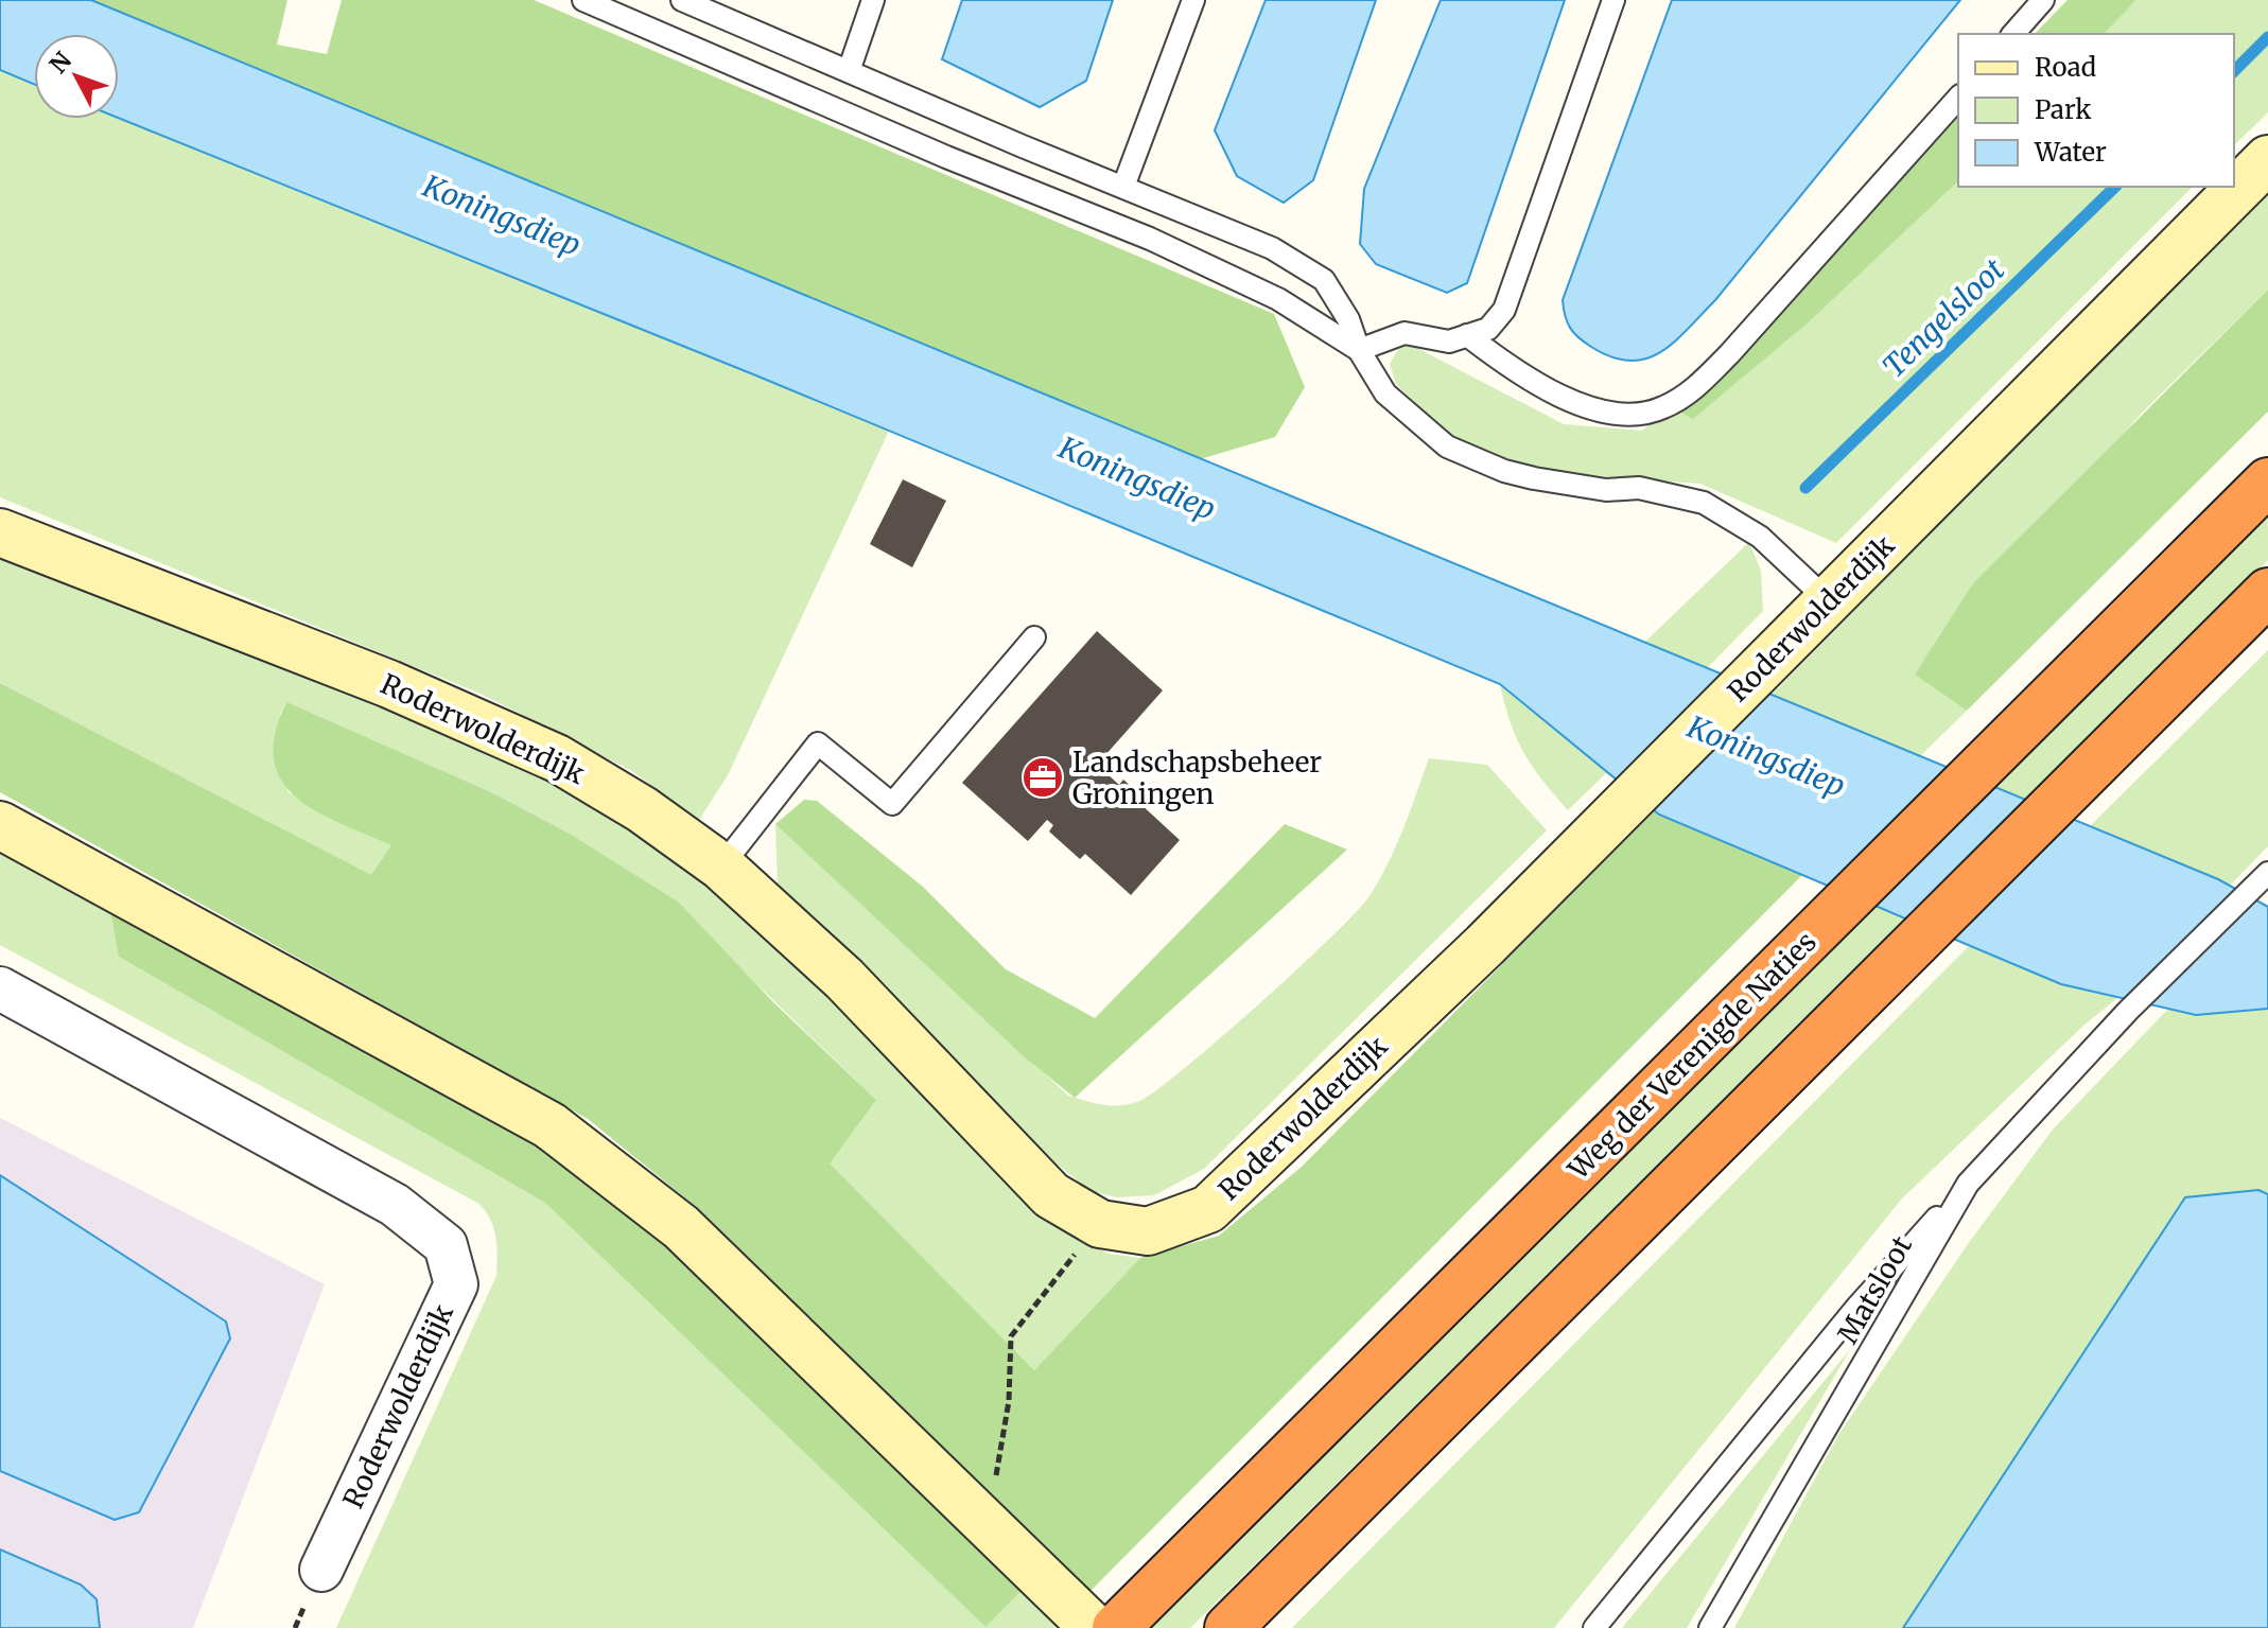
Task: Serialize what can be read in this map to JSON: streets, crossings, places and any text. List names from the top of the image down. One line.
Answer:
{"streets":{"highway":["Weg der Verenigde Naties"],"street":["Roderwolderdijk"],"lane":["Matsloot"]},"water":["Koningsdiep","Tengelsloot"],"places":{"office":["Landschapsbeheer Groningen"]},"legend":["Road","Park","Water"],"north":"top left"}
